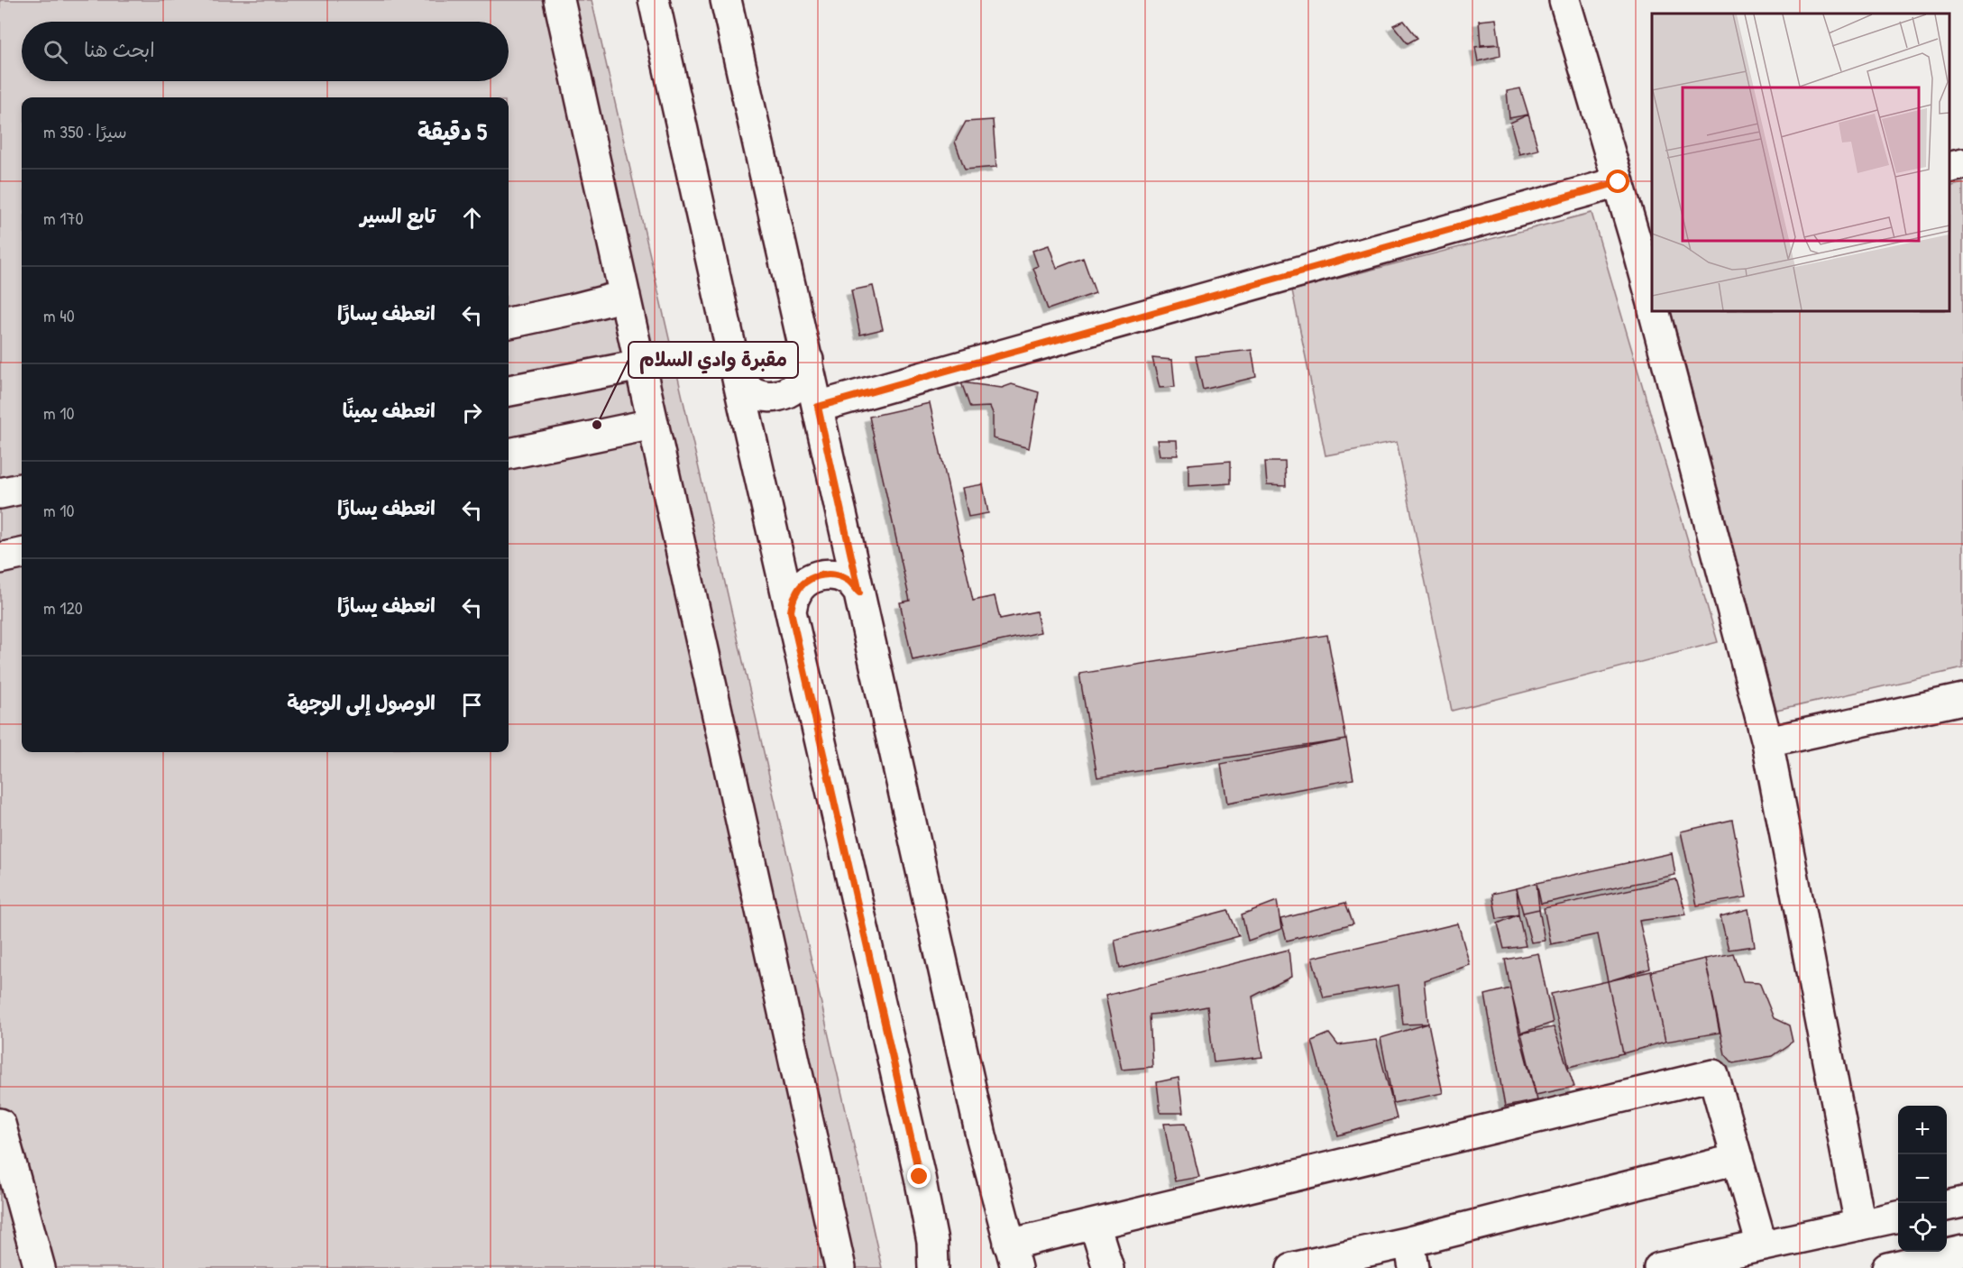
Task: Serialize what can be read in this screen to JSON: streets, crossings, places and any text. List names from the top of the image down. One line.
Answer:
{"places":["مقبرة وادي السلام"],"page":{"search":"ابحث هنا","heading":["5 دقيقة","سيرًا · 350 m"],"list":[["تابع السير","170 m"],["انعطف يسارًا","40 m"],["انعطف يمينًا","10 m"],["انعطف يسارًا","10 m"],["انعطف يسارًا","120 m"],"الوصول إلى الوجهة"],"map_buttons":["+","−"]}}
